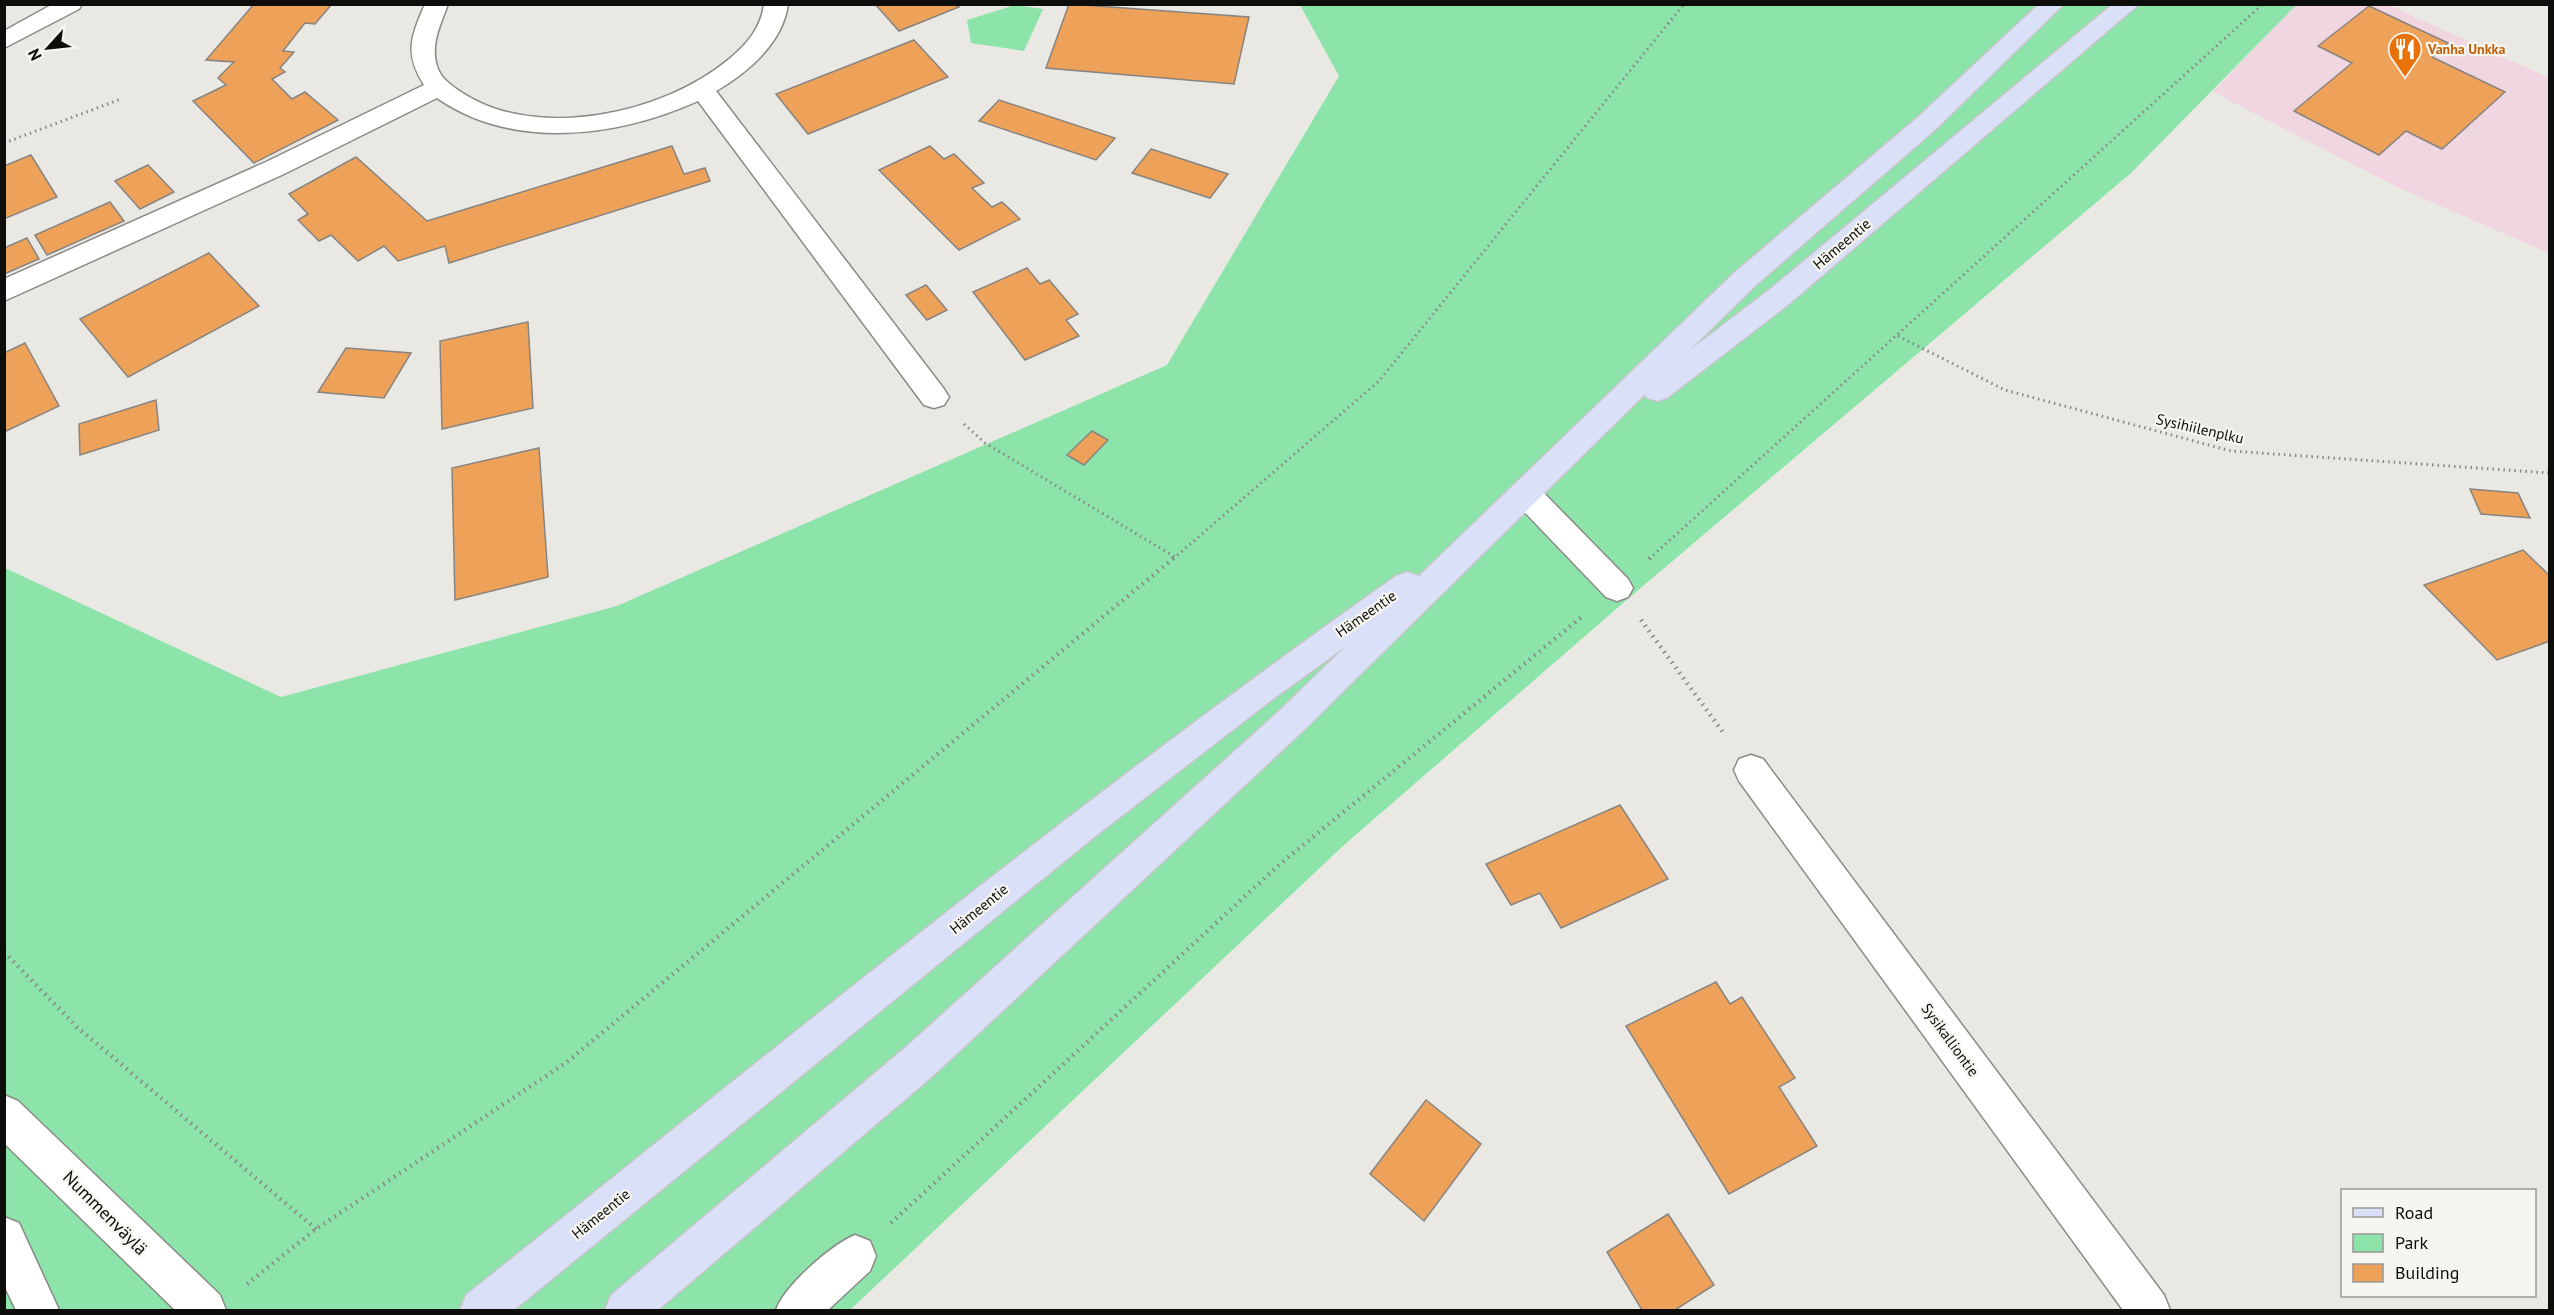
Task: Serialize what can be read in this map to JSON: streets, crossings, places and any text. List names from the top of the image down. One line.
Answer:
{"streets":{"main road":["Hämeentie"],"street":["Sysikalliontie","Nummenväylä"],"path":["Sysihiilenplku"]},"places":{"restaurant":["Vanha Unkka"]},"legend":["Road","Park","Building"],"north":"bottom left"}
